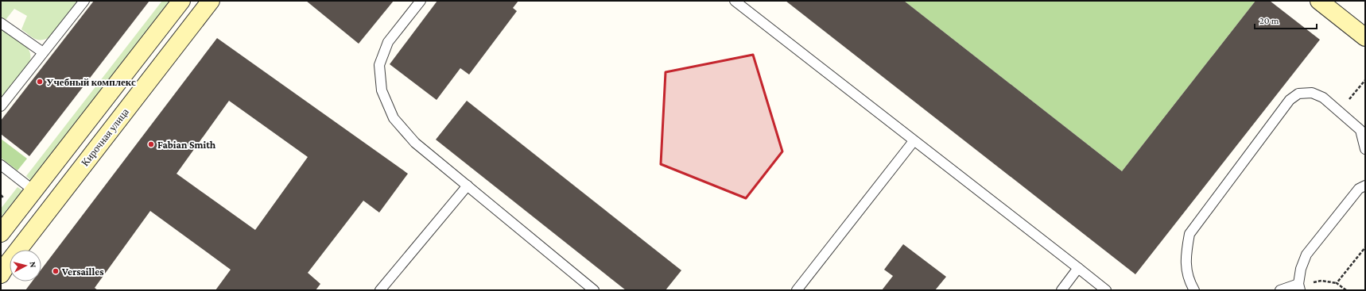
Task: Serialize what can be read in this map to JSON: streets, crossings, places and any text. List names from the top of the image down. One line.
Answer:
{"streets":{"street":["Кирочная улица"]},"places":["Учебный комплекс","Fabian Smith","Versailles"],"scale_bar":"20 m","north":"right"}
